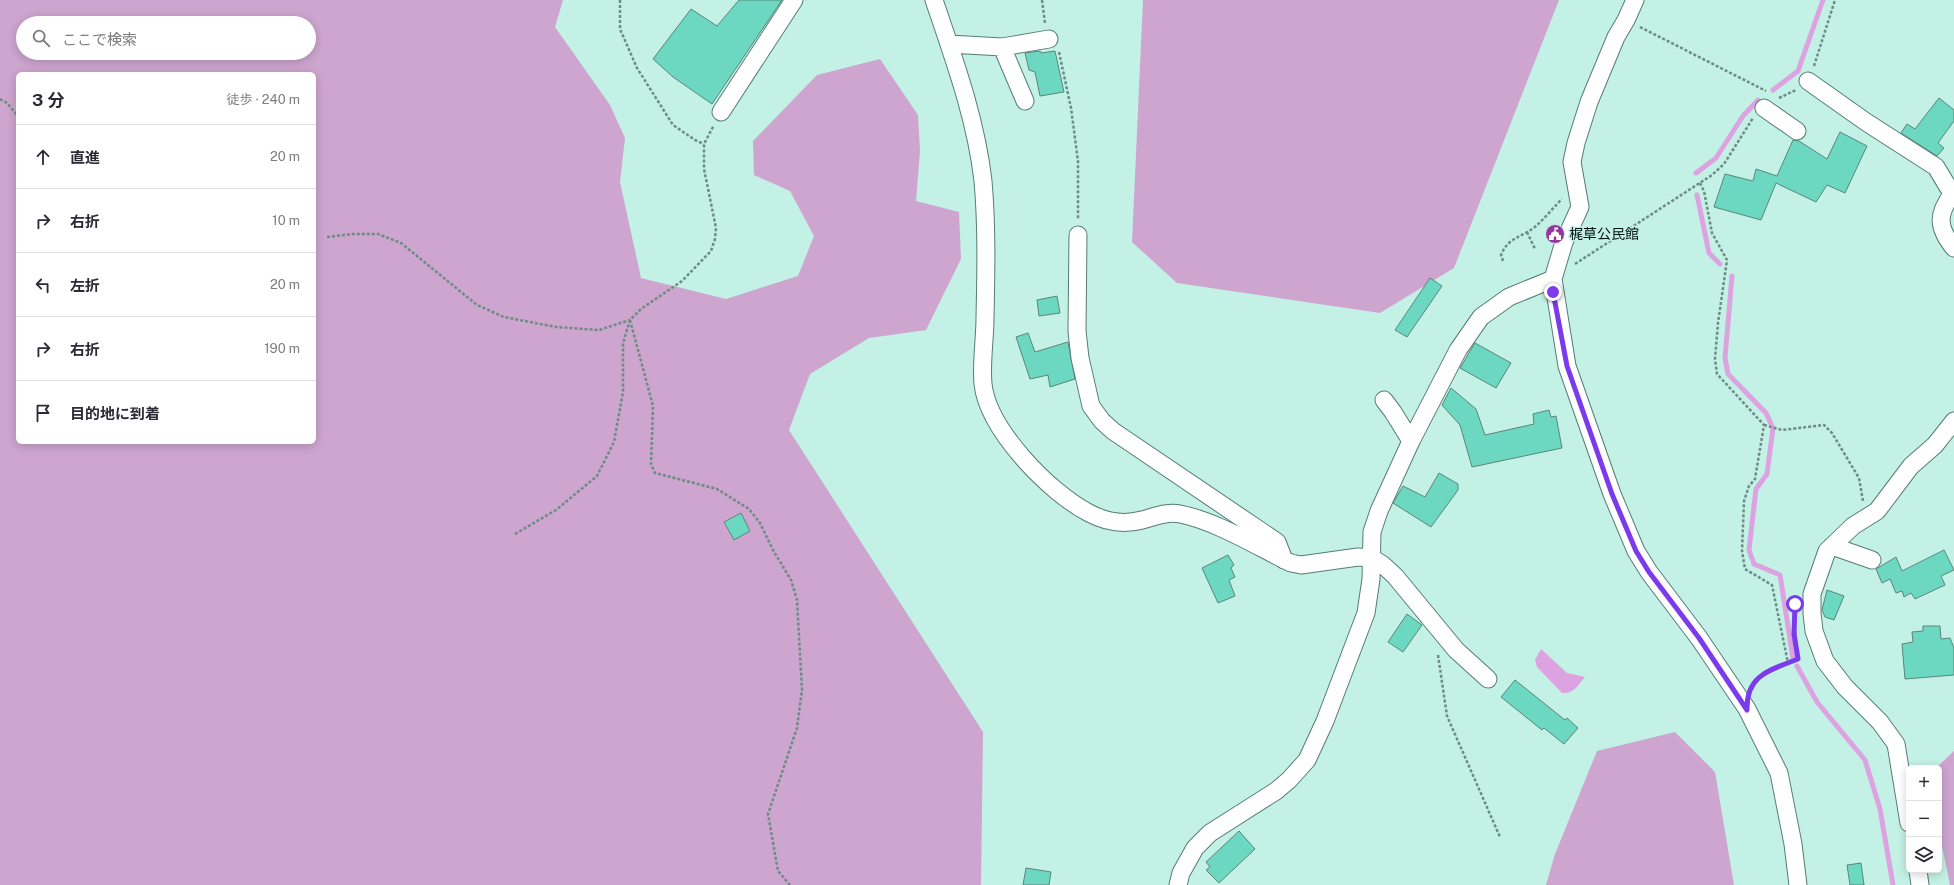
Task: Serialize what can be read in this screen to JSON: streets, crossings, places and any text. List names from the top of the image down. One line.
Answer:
{"places":{"public building":["梶草公民館"]},"page":{"search":"ここで検索","heading":["3 分","徒歩 · 240 m"],"list":[["直進","20 m"],["右折","10 m"],["左折","20 m"],["右折","190 m"],"目的地に到着"],"map_buttons":["+","−"]}}
